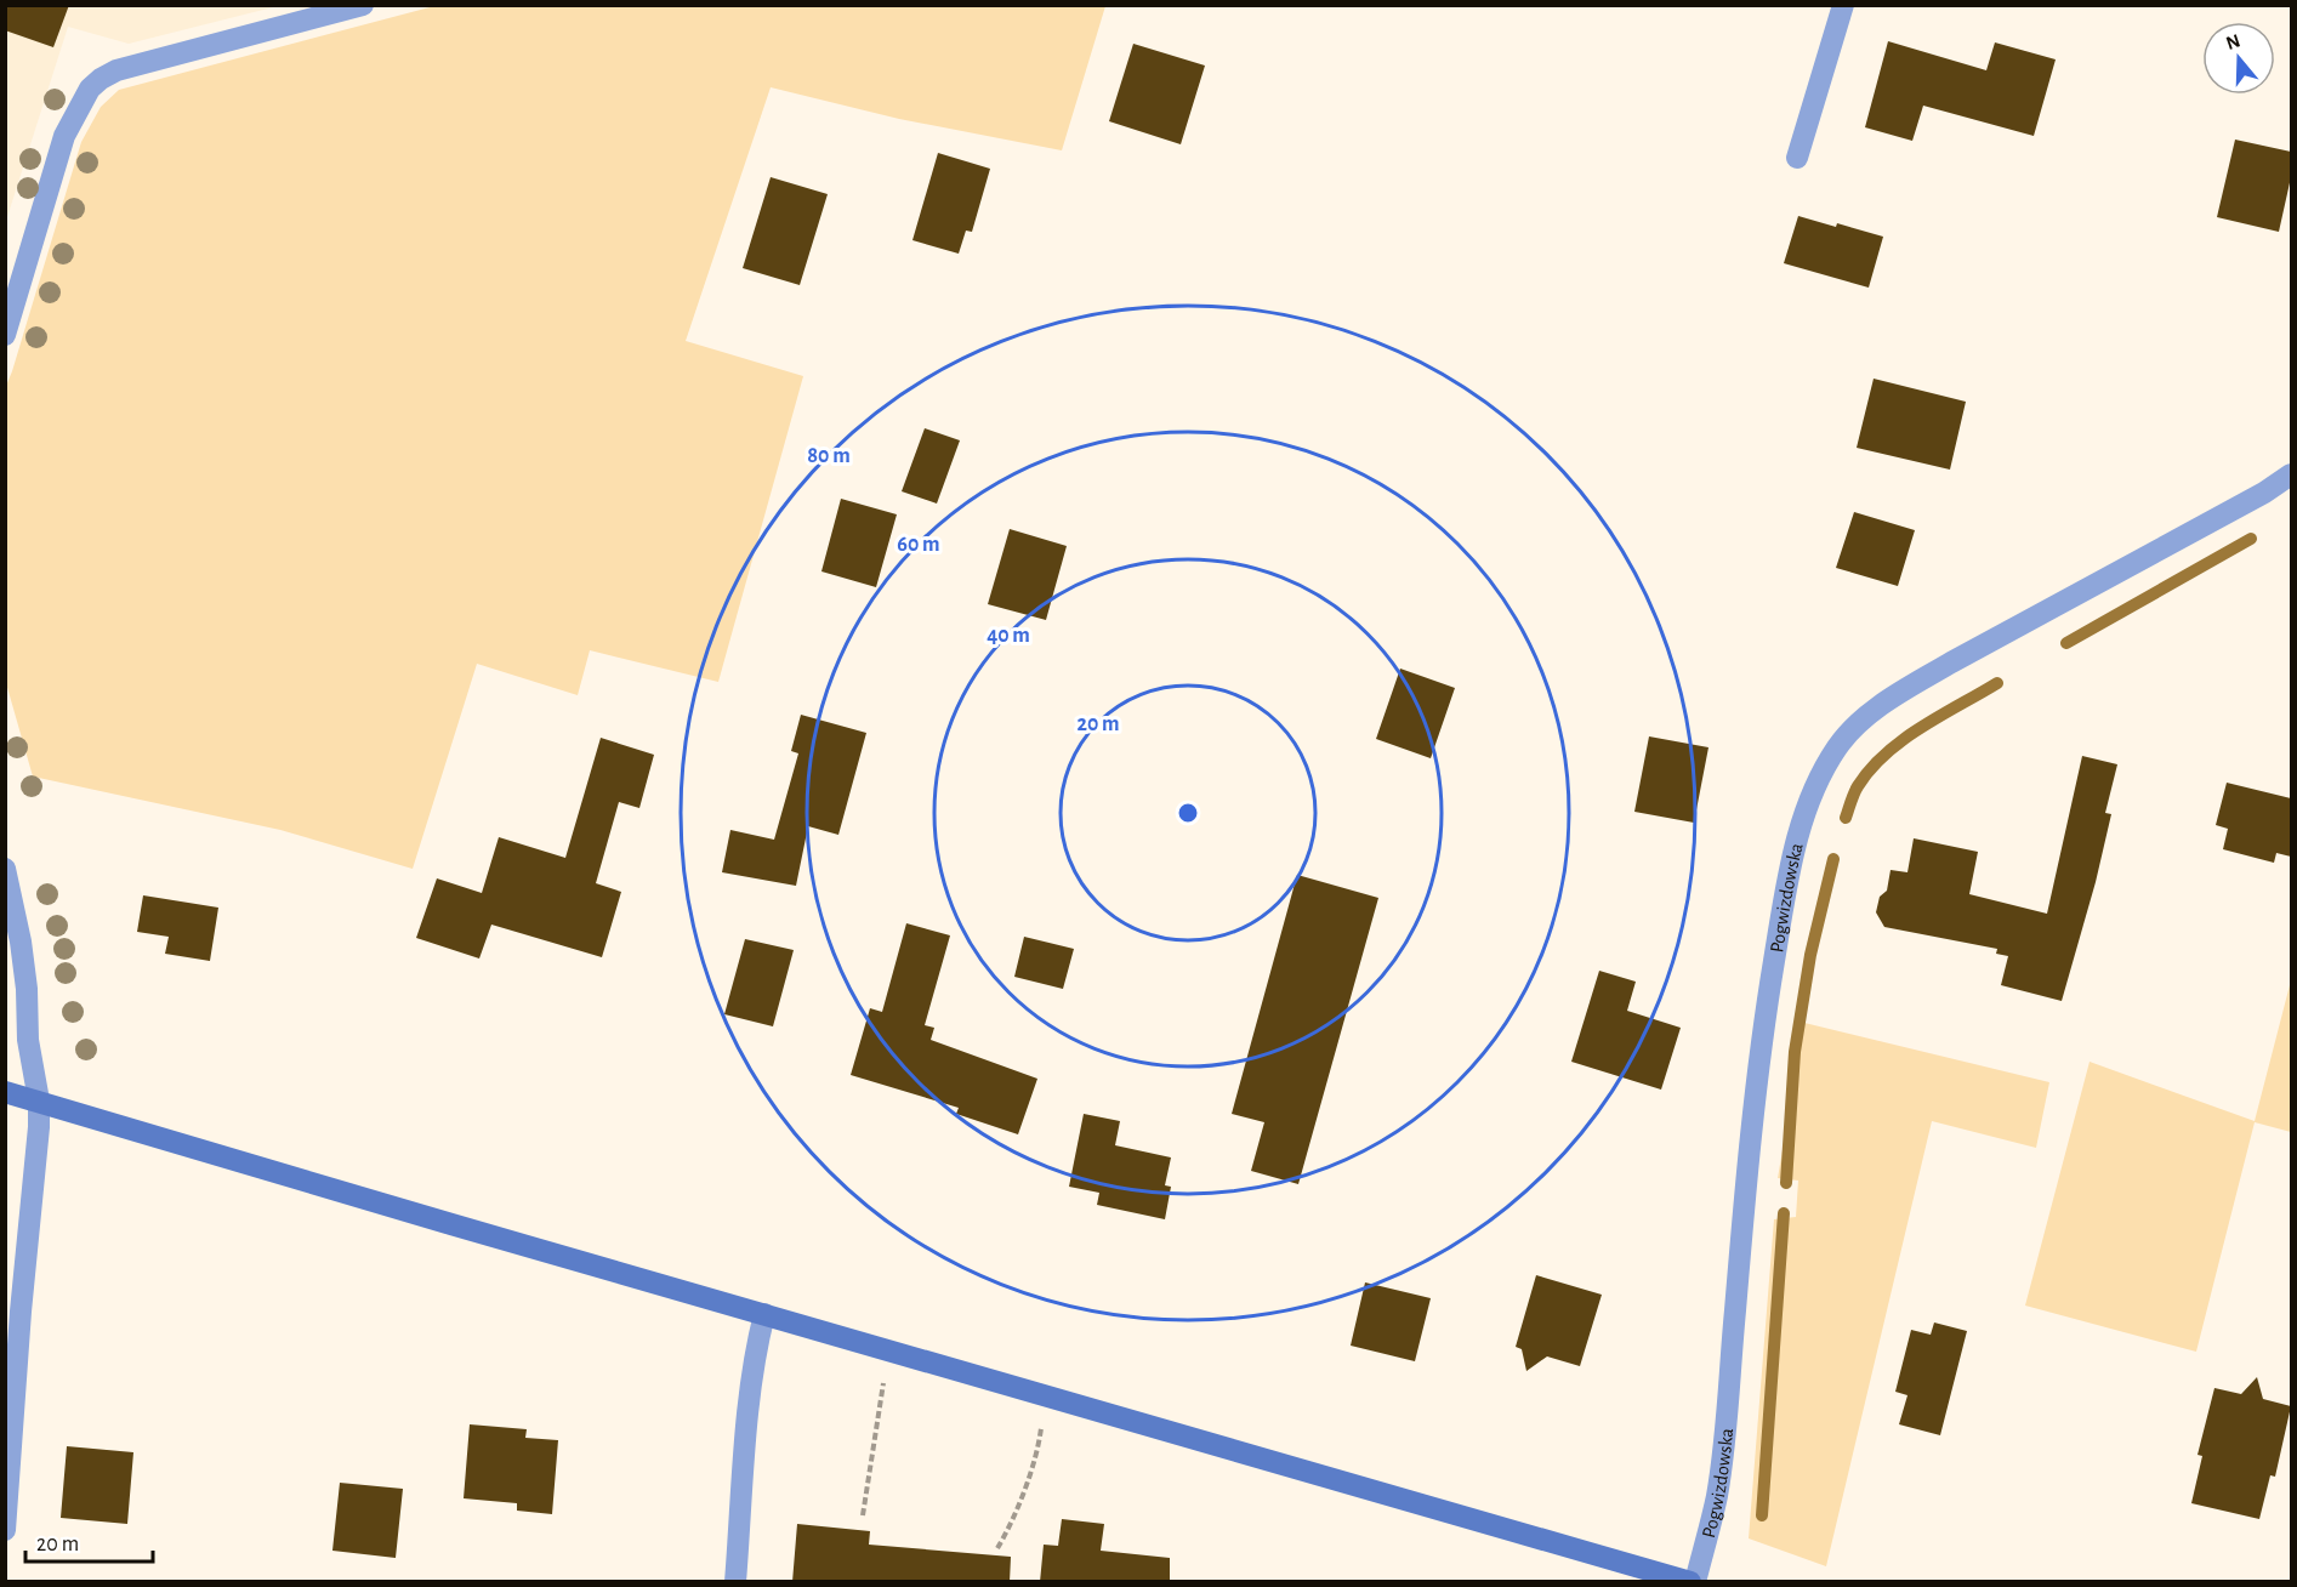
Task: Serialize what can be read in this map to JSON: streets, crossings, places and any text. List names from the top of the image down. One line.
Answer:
{"streets":{"street":["Pogwizdowska"]},"scale_bar":"20 m","north":"top","rings":["80 m","60 m","40 m","20 m"]}
